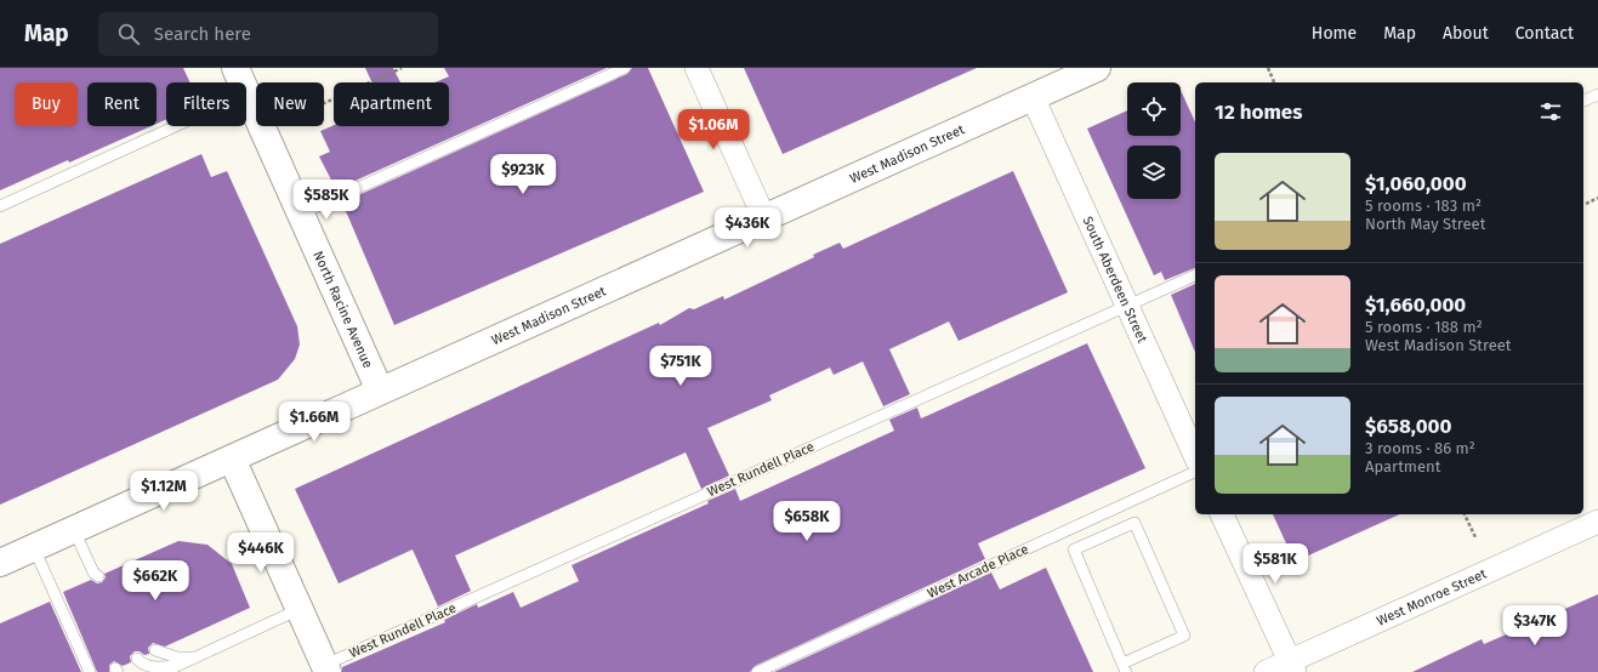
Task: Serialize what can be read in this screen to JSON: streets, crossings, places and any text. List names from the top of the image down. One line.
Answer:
{"streets":{"main road":["West Madison Street","North Racine Avenue"],"street":["South Aberdeen Street","West Monroe Street"],"lane":["West Rundell Place","West Arcade Place"]},"crossings":[["West Madison Street","South Aberdeen Street"],["West Madison Street","North Racine Avenue"],["South Aberdeen Street","West Rundell Place"]],"page":{"header":"Map","search":"Search here","nav":["Home","Map","About","Contact"],"chip":["Buy","Rent","Filters","New","Apartment"],"heading":"12 homes","price":["$1.06M","$923K","$585K","$436K","$751K","$1.66M","$1.12M","$658K","$446K","$581K","$662K","$347K"],"list":[{"name":"$1,060,000","note":"5 rooms · 183 m² · North May Street"},{"name":"$1,660,000","note":"5 rooms · 188 m² · West Madison Street"},{"name":"$658,000","note":"3 rooms · 86 m² · Apartment"}]}}
